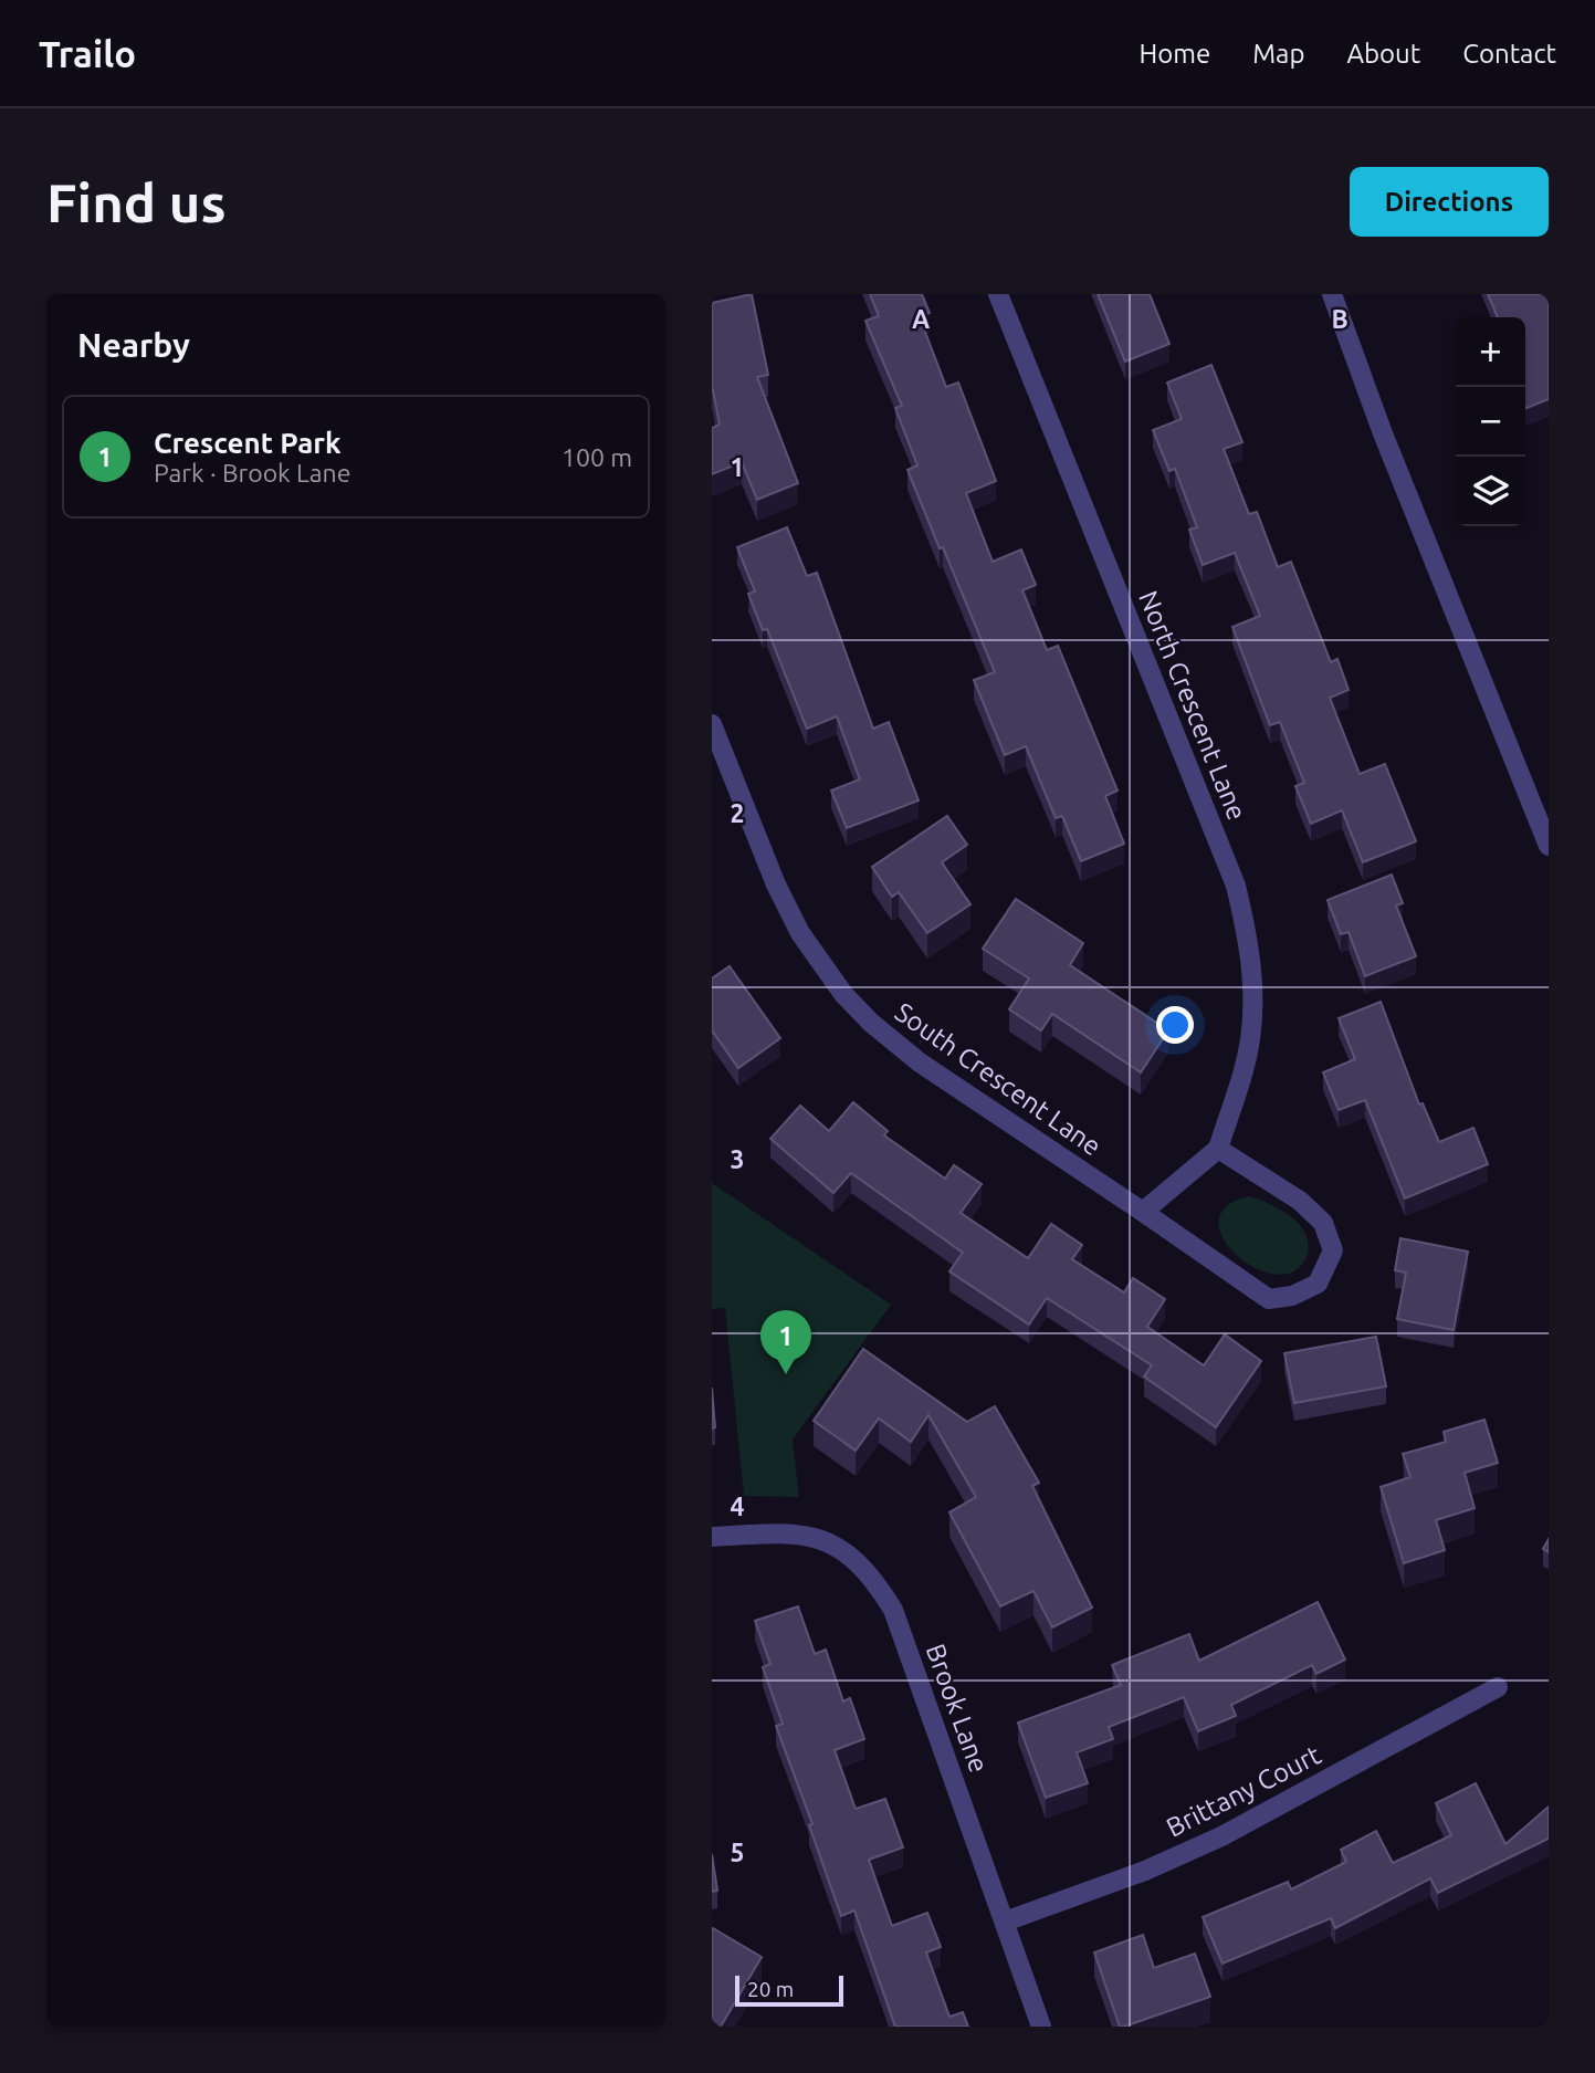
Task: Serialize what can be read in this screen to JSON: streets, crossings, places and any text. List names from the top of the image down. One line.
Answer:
{"streets":{"street":["North Crescent Lane","South Crescent Lane","Brook Lane","Brittany Court"]},"crossings":[["North Crescent Lane","South Crescent Lane"],["Brook Lane","Brittany Court"]],"scale_bar":"20 m","page":{"header":"Trailo","nav":["Home","Map","About","Contact"],"buttons":"Directions","title":"Find us","heading":"Nearby","map_buttons":["+","−"],"list":[{"mark":"1","name":"Crescent Park","note":"Park · Brook Lane","value":"100 m"}],"pins":"1","scale":"20 m"},"grid":{"columns":["A","B"],"rows":["1","2","3","4","5"]}}
